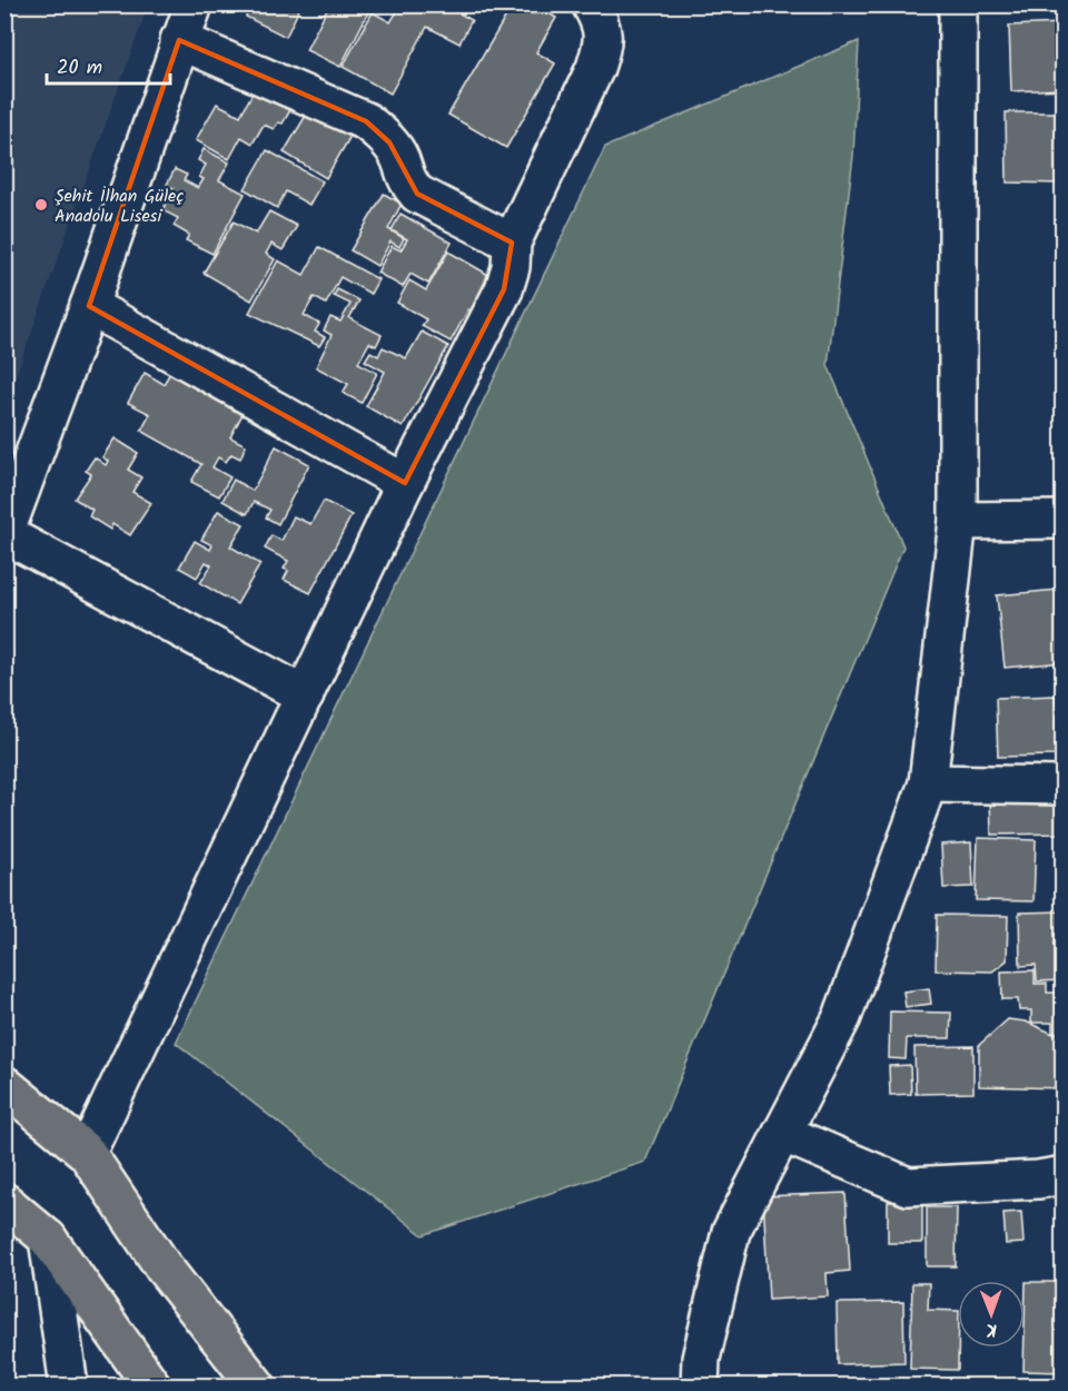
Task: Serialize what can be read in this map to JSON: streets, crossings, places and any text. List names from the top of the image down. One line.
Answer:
{"places":["Şehit İlhan Güleç Anadolu Lisesi"],"scale_bar":"20 m","north":"bottom"}
